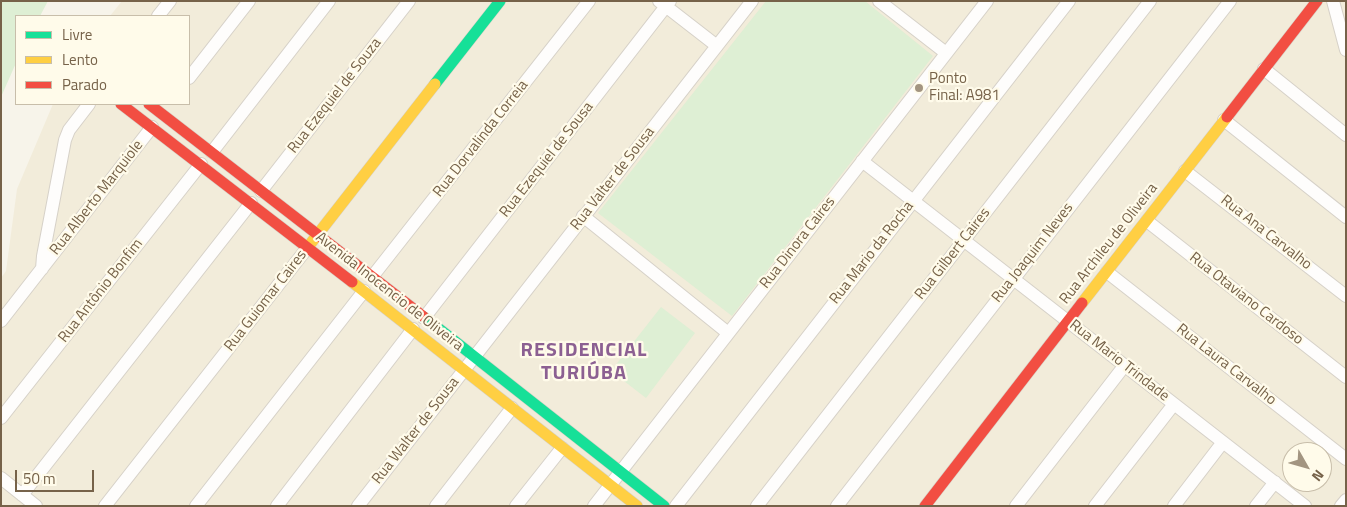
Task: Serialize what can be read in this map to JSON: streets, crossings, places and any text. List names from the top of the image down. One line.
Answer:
{"streets":{"street":["Rua Ezequiel de Souza","Rua Dorvalinda Correia","Rua Ezequiel de Sousa","Rua Valter de Sousa","Rua Alberto Marquiole","Rua Ana Carvalho","Rua Dinora Caires","Rua Archileu de Oliveira","Rua Mario da Rocha","Rua Joaquim Neves","Rua Gilbert Caires","Rua Antônio Bonfim","Avenida Inocencio de Oliveira","Rua Otaviano Cardoso","Rua Guiomar Caires","Rua Mario Trindade","Rua Laura Carvalho","Rua Walter de Sousa"]},"crossings":[["Rua Ezequiel de Souza","Avenida Inocencio de Oliveira"],["Rua Dorvalinda Correia","Avenida Inocencio de Oliveira"],["Rua Ezequiel de Sousa","Avenida Inocencio de Oliveira"],["Rua Valter de Sousa","Avenida Inocencio de Oliveira"],["Rua Valter de Sousa","Rua Walter de Sousa"],["Rua Alberto Marquiole","Avenida Inocencio de Oliveira"],["Rua Ana Carvalho","Rua Archileu de Oliveira"],["Rua Dinora Caires","Avenida Inocencio de Oliveira"],["Rua Dinora Caires","Rua Mario Trindade"],["Rua Archileu de Oliveira","Rua Otaviano Cardoso"],["Rua Archileu de Oliveira","Rua Mario Trindade"],["Rua Archileu de Oliveira","Rua Laura Carvalho"],["Rua Mario da Rocha","Rua Mario Trindade"],["Rua Joaquim Neves","Rua Mario Trindade"],["Rua Gilbert Caires","Rua Mario Trindade"],["Rua Antônio Bonfim","Avenida Inocencio de Oliveira"],["Avenida Inocencio de Oliveira","Rua Guiomar Caires"],["Avenida Inocencio de Oliveira","Rua Walter de Sousa"]],"districts":["RESIDENCIAL TURIÚBA"],"places":["Ponto Final: A981"],"legend":["Livre","Lento","Parado"],"scale_bar":"50 m","north":"bottom right"}
